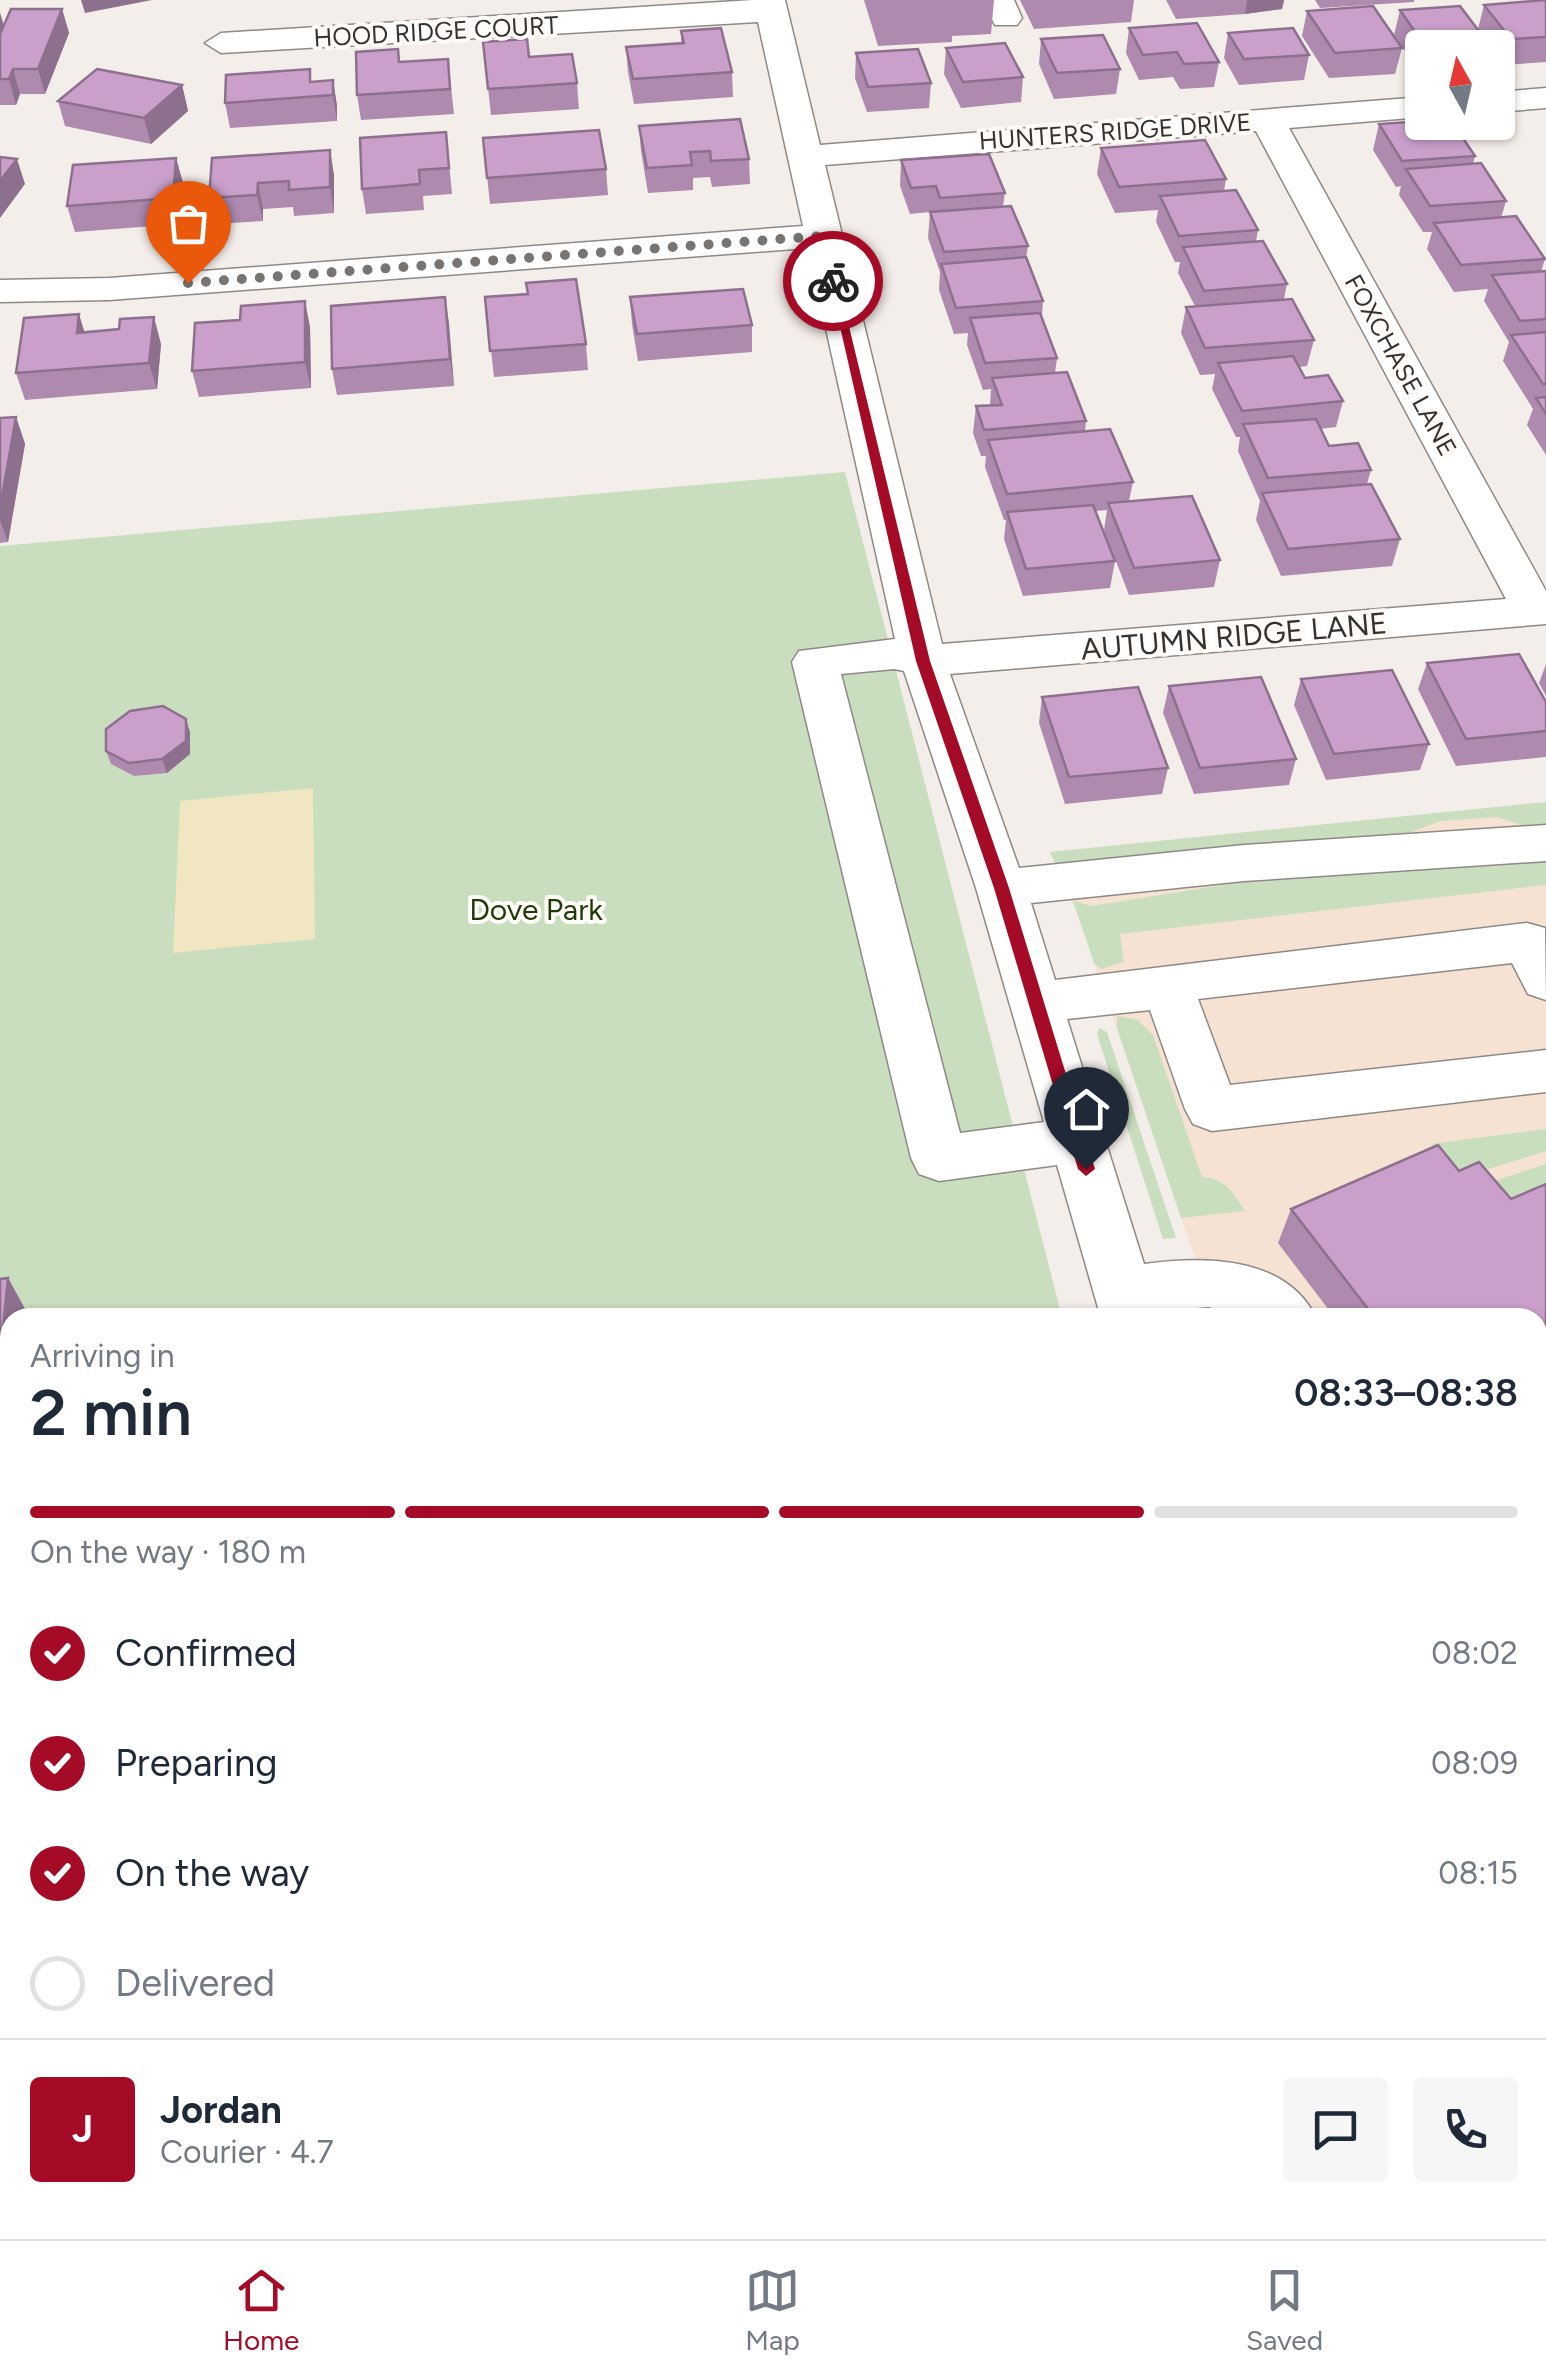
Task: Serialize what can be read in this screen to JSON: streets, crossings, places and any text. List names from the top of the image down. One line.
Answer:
{"streets":{"street":["HOOD RIDGE COURT","HUNTERS RIDGE DRIVE","FOXCHASE LANE","AUTUMN RIDGE LANE"]},"crossings":[["HUNTERS RIDGE DRIVE","FOXCHASE LANE"],["FOXCHASE LANE","AUTUMN RIDGE LANE"]],"parks":["Dove Park"],"north":"top","page":{"heading":["2 min","Arriving in","08:33–08:38"],"panel":["Jordan","Courier · 4.7"],"bar":"On the way · 180 m","list":[["Confirmed","08:02"],["Preparing","08:09"],["On the way","08:15"],"Delivered"],"round":"J","tabs":["Home","Map","Saved"]}}
